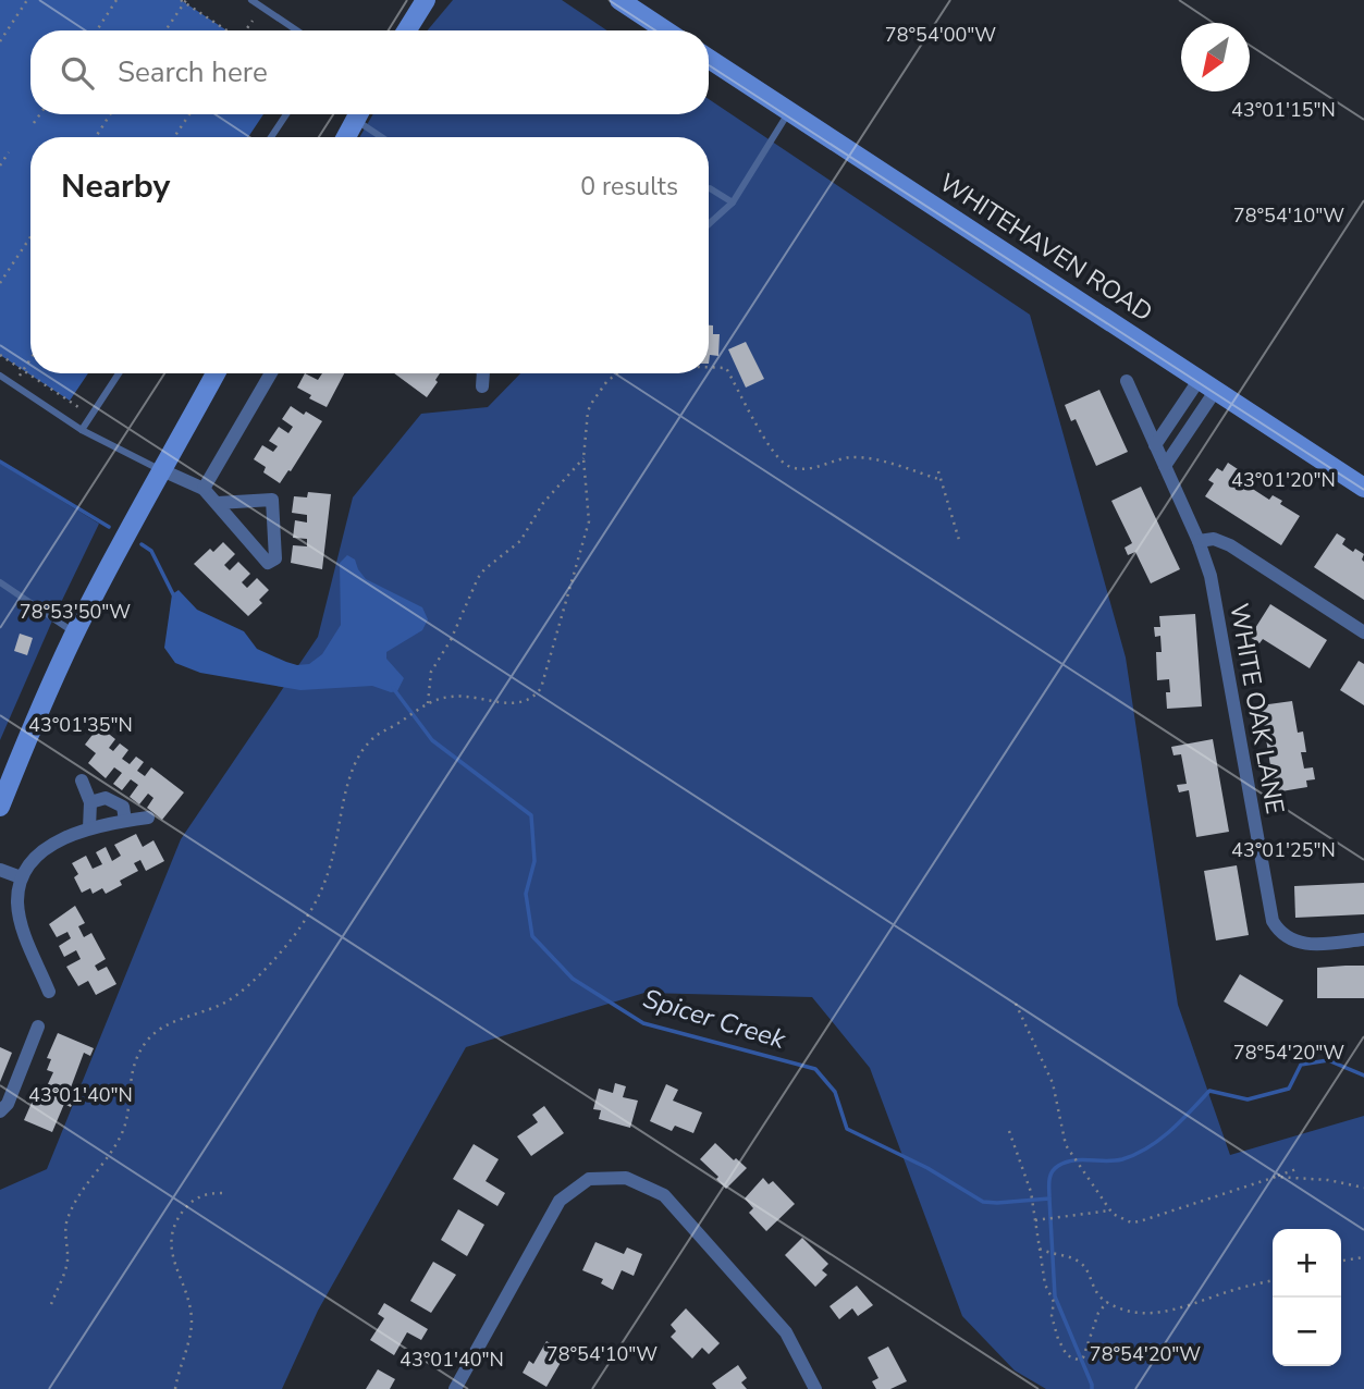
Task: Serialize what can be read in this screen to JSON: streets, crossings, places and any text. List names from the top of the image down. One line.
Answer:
{"streets":{"street":["WHITEHAVEN ROAD","WHITE OAK LANE"]},"water":["Spicer Creek"],"north":"bottom left","page":{"search":"Search here","heading":["Nearby","0 results"],"map_buttons":["+","−"]},"coordinates":["78°54'00\"W","43°01'15\"N","78°54'10\"W","43°01'20\"N","78°53'50\"W","43°01'35\"N","43°01'25\"N","78°54'20\"W","43°01'40\"N"]}
